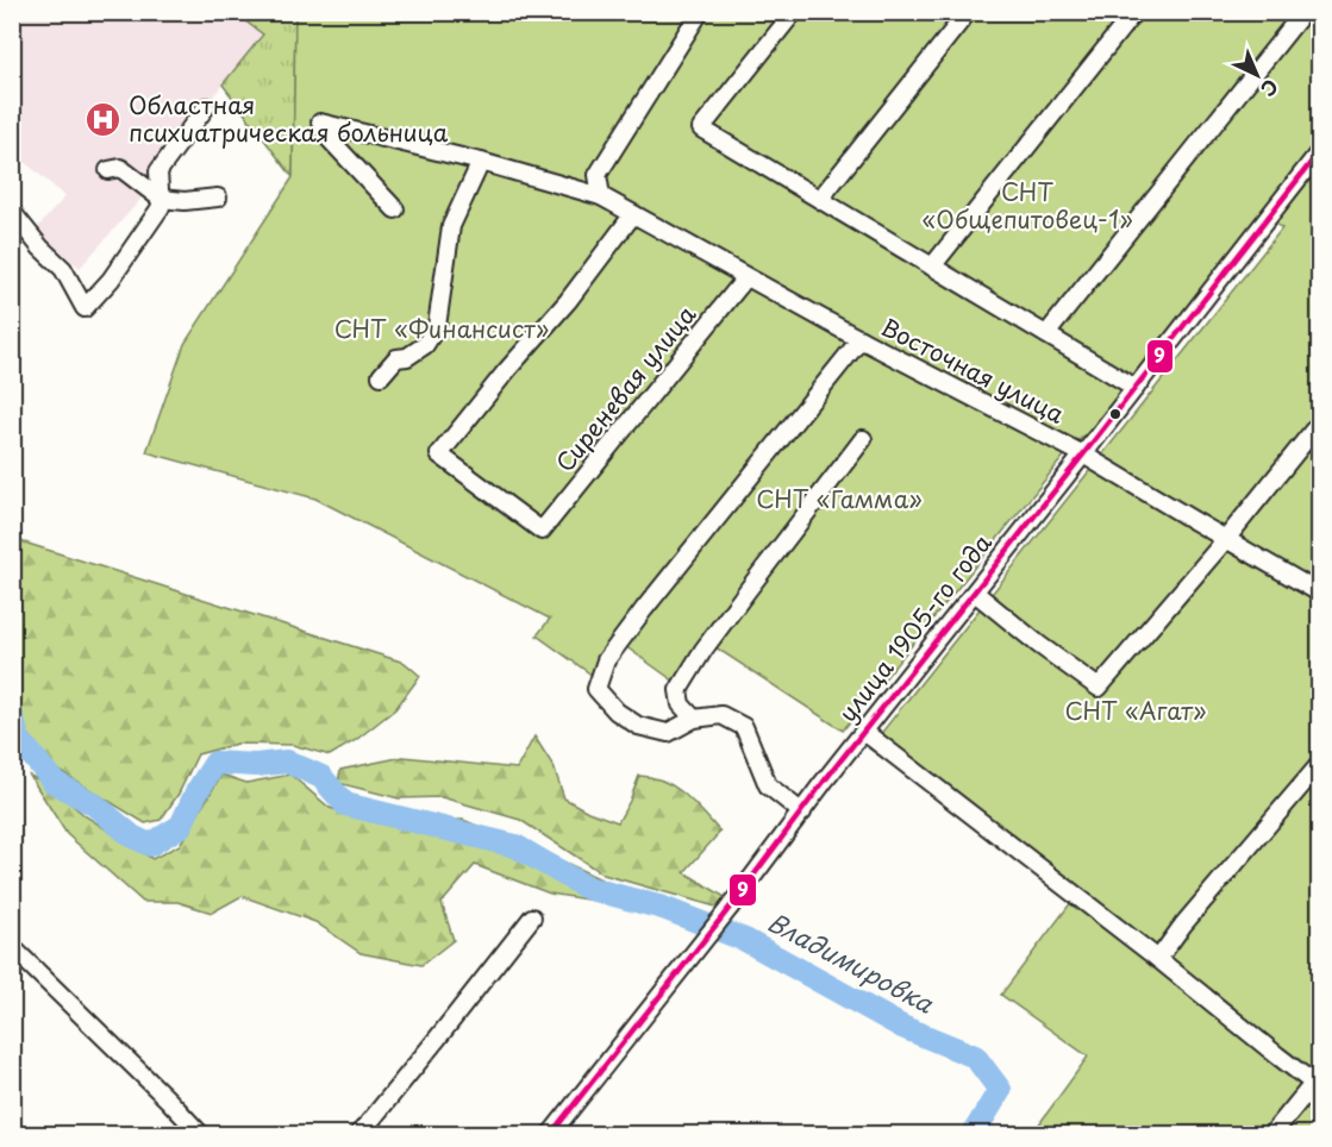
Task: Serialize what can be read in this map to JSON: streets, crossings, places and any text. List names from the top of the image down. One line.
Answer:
{"streets":{"street":["Восточная улица","Сиреневая улица","улица 1905-го года"]},"crossings":[["Восточная улица","Сиреневая улица"],["Восточная улица","улица 1905-го года"]],"water":["Владимировка"],"parks":["СНТ «Общепитовец-1»","СНТ «Финансист»","СНТ «Гамма»","СНТ «Агат»"],"places":{"hospital":["Областная психиатрическая больница"]},"lines":["transit line 9"],"north":"bottom right"}
